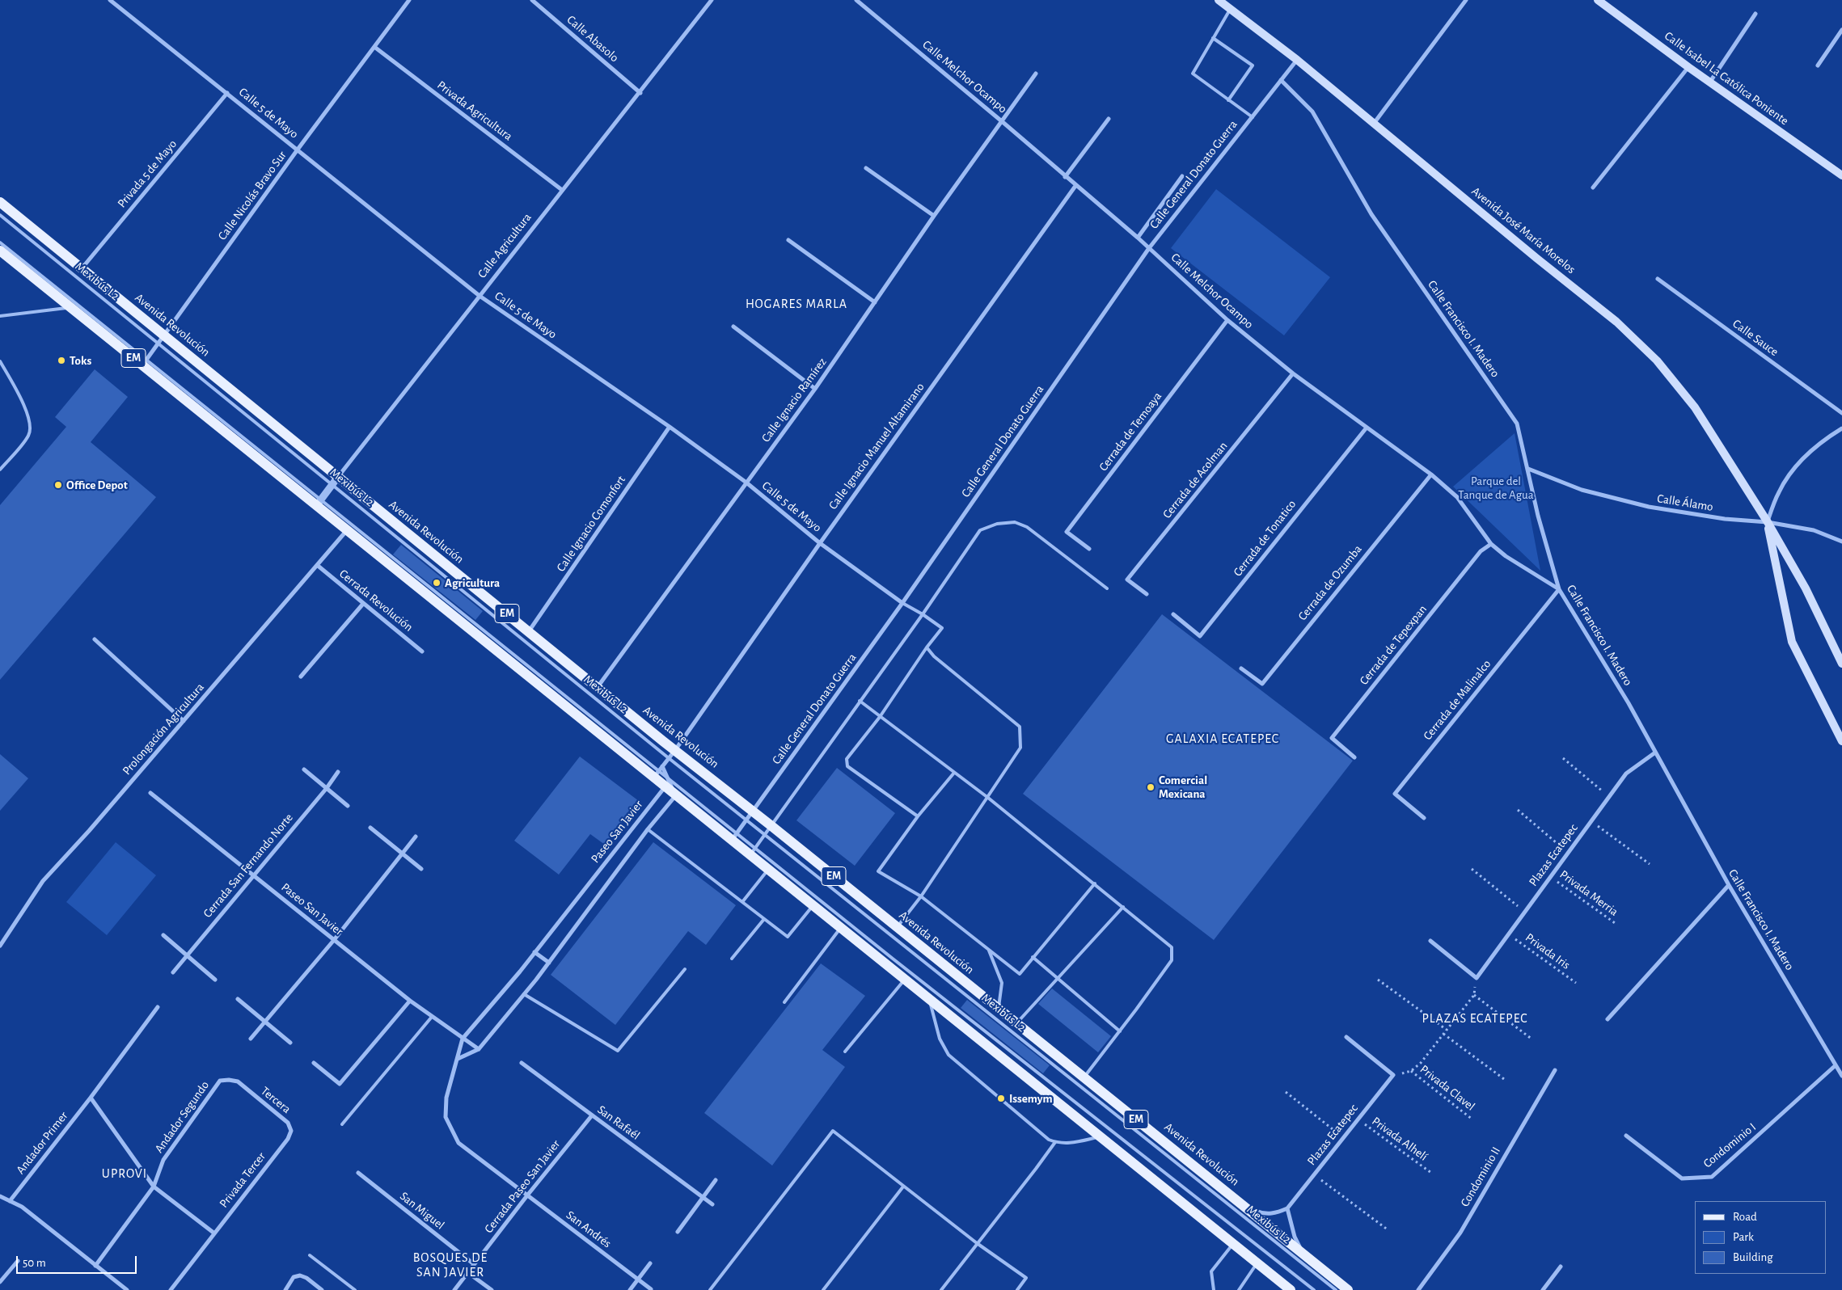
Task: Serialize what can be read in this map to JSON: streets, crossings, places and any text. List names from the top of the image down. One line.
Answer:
{"streets":{"main road":["Calle Isabel La Católica Poniente","Avenida José María Morelos","Avenida Revolución","EM"],"street":["Calle Abasolo","Calle Melchor Ocampo","Privada Agricultura","Calle 5 de Mayo","Privada 5 de Mayo","Calle General Donato Guerra","Calle Nicolás Bravo Sur","Calle Agricultura","Calle Francisco I. Madero","Calle Sauce","Calle Ignacio Ramírez","Cerrada de Temoaya","Calle Ignacio Manuel Altamirano","Cerrada de Acolman","Calle Álamo","Calle Ignacio Comonfort","Cerrada de Tonatico","Cerrada de Ozumba","Cerrada Revolución","Cerrada de Tepexpan","Cerrada de Malinalco","Prolongación Agricultura","Paseo San Javier","Plazas Ecatepec","Cerrada San Fernando Norte","Tercera","Andador Segundo","San Rafaél","Andador Primer","Condominio I","Condominio II","Privada Tercer","Cerrada Paseo San Javier","San Miguel","San Andrés"],"lane":["Mexibús L2"],"path":["Privada Merria","Privada Iris","Privada Clavel","Privada Alhelí"]},"crossings":[["Calle Abasolo","Calle Agricultura"],["Calle Melchor Ocampo","Calle General Donato Guerra"],["Calle Melchor Ocampo","Calle Francisco I. Madero"],["Calle Melchor Ocampo","Calle Ignacio Ramírez"],["Calle Melchor Ocampo","Cerrada de Temoaya"],["Calle Melchor Ocampo","Calle Ignacio Manuel Altamirano"],["Calle Melchor Ocampo","Cerrada de Acolman"],["Calle Melchor Ocampo","Cerrada de Tonatico"],["Calle Melchor Ocampo","Cerrada de Ozumba"],["Calle Melchor Ocampo","Cerrada de Tepexpan"],["Calle Melchor Ocampo","Cerrada de Malinalco"],["Privada Agricultura","Calle Nicolás Bravo Sur"],["Privada Agricultura","Calle Agricultura"],["Calle 5 de Mayo","Privada 5 de Mayo"],["Calle 5 de Mayo","Calle General Donato Guerra"],["Calle 5 de Mayo","Calle Nicolás Bravo Sur"],["Calle 5 de Mayo","Calle Agricultura"],["Calle 5 de Mayo","Calle Ignacio Ramírez"],["Calle 5 de Mayo","Calle Ignacio Manuel Altamirano"],["Calle 5 de Mayo","Calle Ignacio Comonfort"],["Privada 5 de Mayo","Avenida Revolución"],["Calle General Donato Guerra","Avenida José María Morelos"],["Calle General Donato Guerra","Mexibús L2"],["Calle General Donato Guerra","Avenida Revolución"],["Calle General Donato Guerra","Calle Francisco I. Madero"],["Calle General Donato Guerra","EM"],["Calle Nicolás Bravo Sur","Mexibús L2"],["Calle Nicolás Bravo Sur","Avenida Revolución"],["Calle Nicolás Bravo Sur","EM"],["Avenida José María Morelos","Calle Álamo"],["Calle Agricultura","Mexibús L2"],["Calle Agricultura","Avenida Revolución"],["Calle Agricultura","EM"],["Mexibús L2","Avenida Revolución"],["Mexibús L2","EM"],["Mexibús L2","Calle Ignacio Manuel Altamirano"],["Avenida Revolución","Calle Ignacio Ramírez"],["Avenida Revolución","Calle Ignacio Manuel Altamirano"],["Avenida Revolución","Calle Ignacio Comonfort"],["Calle Francisco I. Madero","Calle Álamo"],["Calle Francisco I. Madero","Cerrada de Malinalco"],["Calle Francisco I. Madero","Plazas Ecatepec"],["Calle Francisco I. Madero","Condominio I"],["EM","Calle Ignacio Manuel Altamirano"],["EM","Prolongación Agricultura"],["EM","Paseo San Javier"],["Cerrada Revolución","Prolongación Agricultura"],["Paseo San Javier","Cerrada San Fernando Norte"],["Paseo San Javier","Cerrada Paseo San Javier"],["Paseo San Javier","San Andrés"],["Plazas Ecatepec","Privada Merria"],["Plazas Ecatepec","Privada Iris"],["Plazas Ecatepec","Privada Alhelí"],["Tercera","Andador Segundo"],["Tercera","Privada Tercer"],["San Rafaél","Cerrada Paseo San Javier"],["Cerrada Paseo San Javier","San Miguel"],["Cerrada Paseo San Javier","San Andrés"]],"districts":["HOGARES MARLA","GALAXIA ECATEPEC","PLAZAS ECATEPEC","UPROVI","BOSQUES DE SAN JAVIER"],"parks":["Parque del Tanque de Agua"],"places":["Toks","Office Depot","Agricultura","Comercial Mexicana","Issemym"],"legend":["Road","Park","Building"],"scale_bar":"50 m"}
